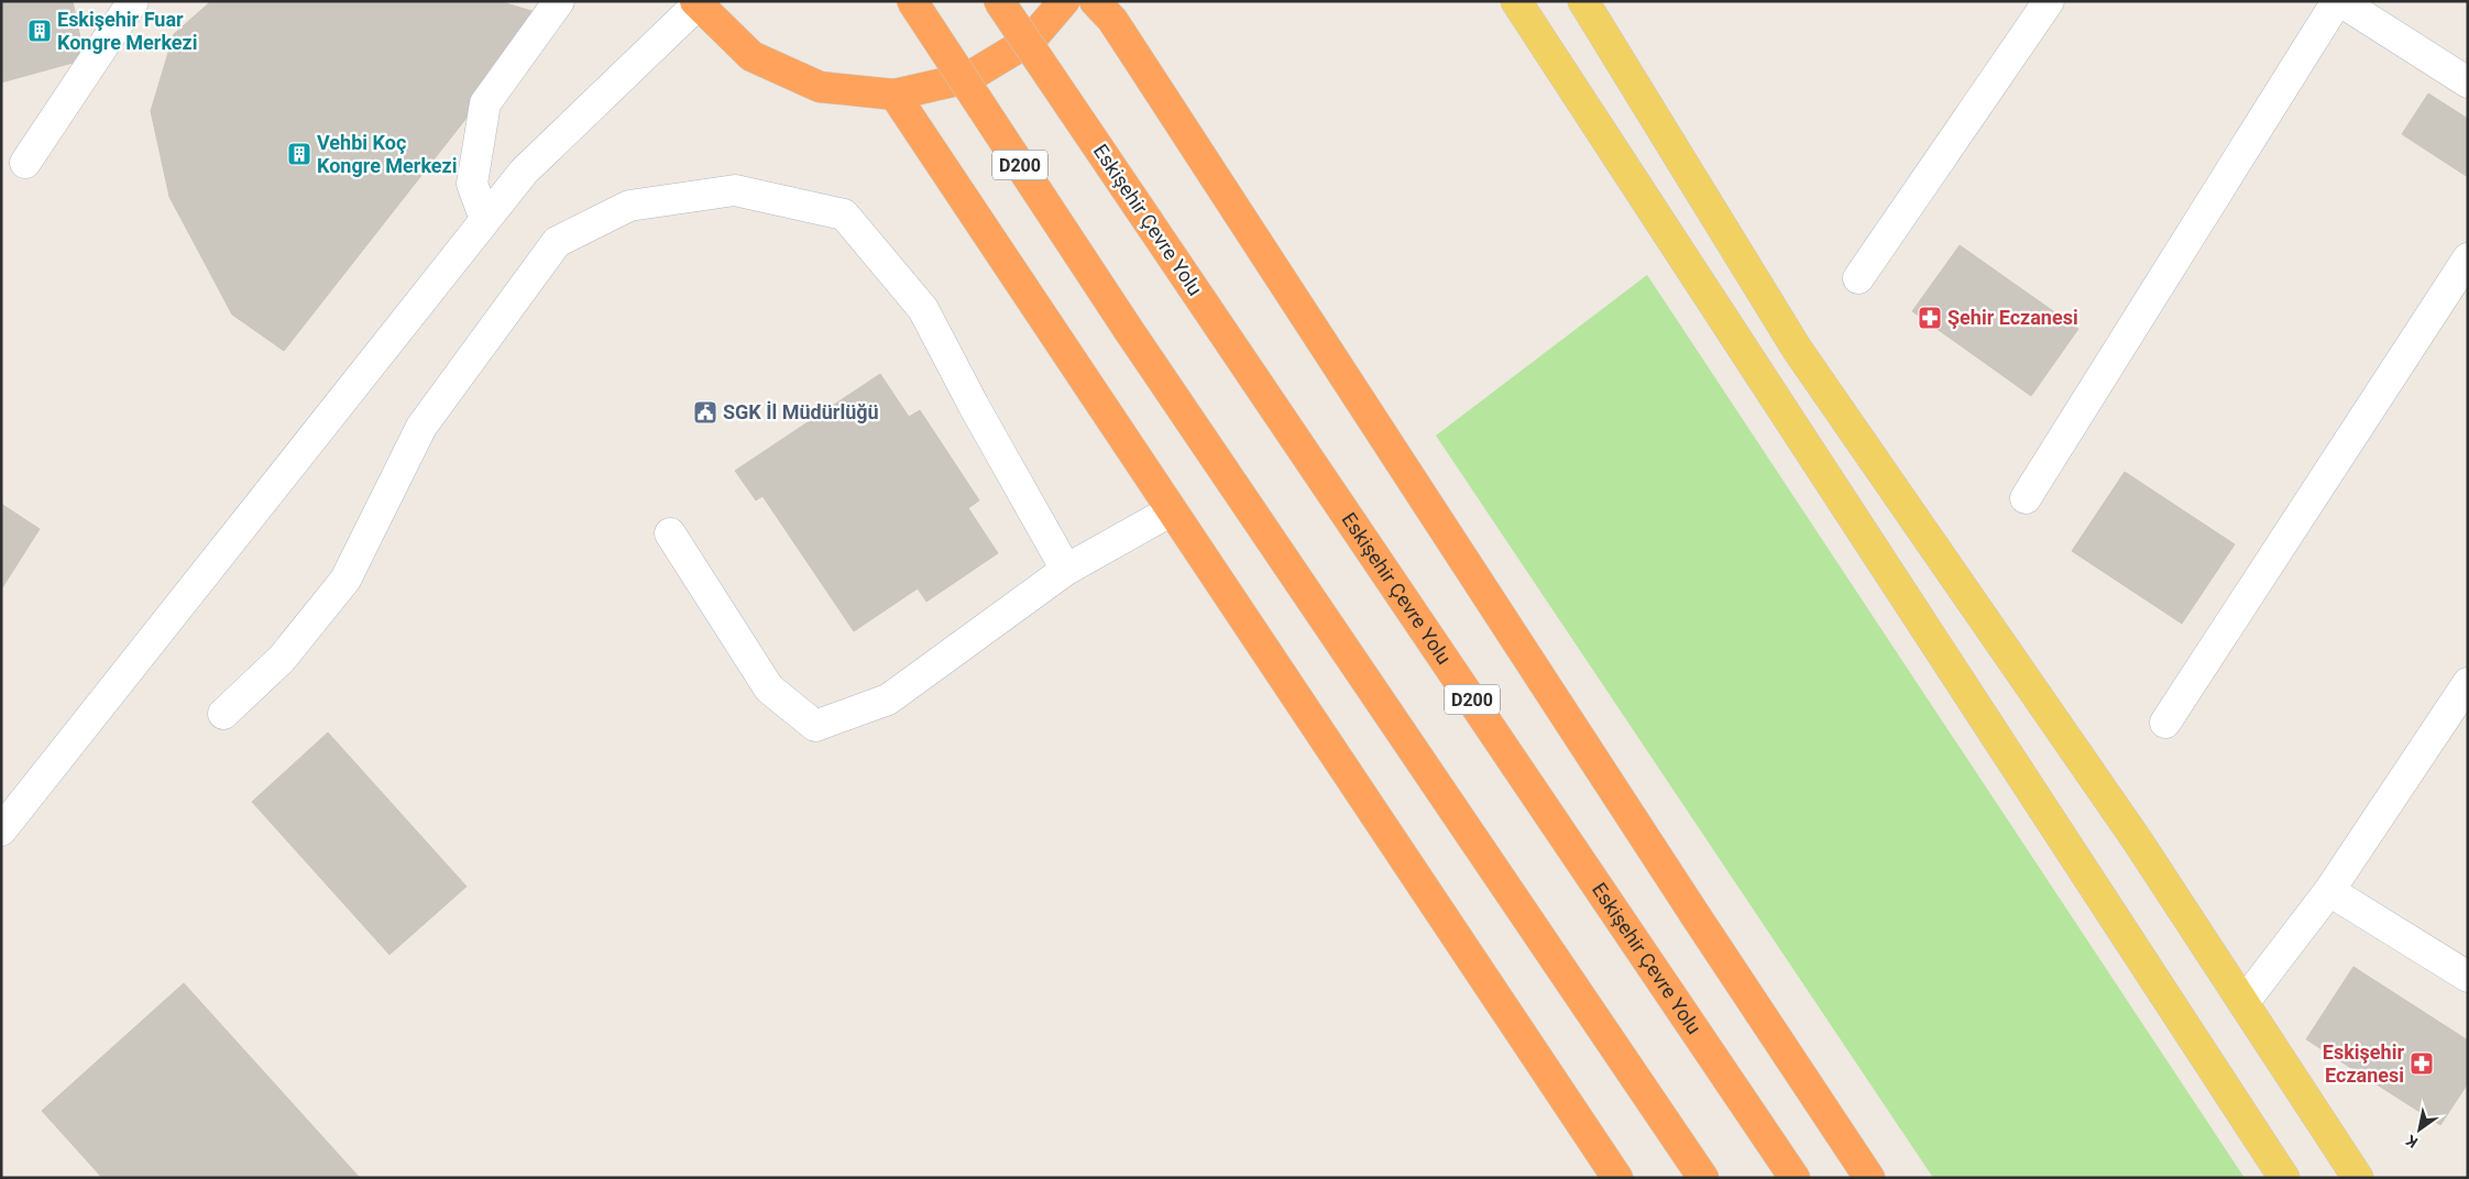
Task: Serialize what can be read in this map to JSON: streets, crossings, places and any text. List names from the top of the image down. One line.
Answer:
{"streets":{"highway":["D200","Eskişehir Çevre Yolu"]},"places":{"building":["Eskişehir Fuar Kongre Merkezi","Vehbi Koç Kongre Merkezi"],"pharmacy":["Şehir Eczanesi","Eskişehir Eczanesi"],"public building":["SGK İl Müdürlüğü"]},"north":"bottom left"}
